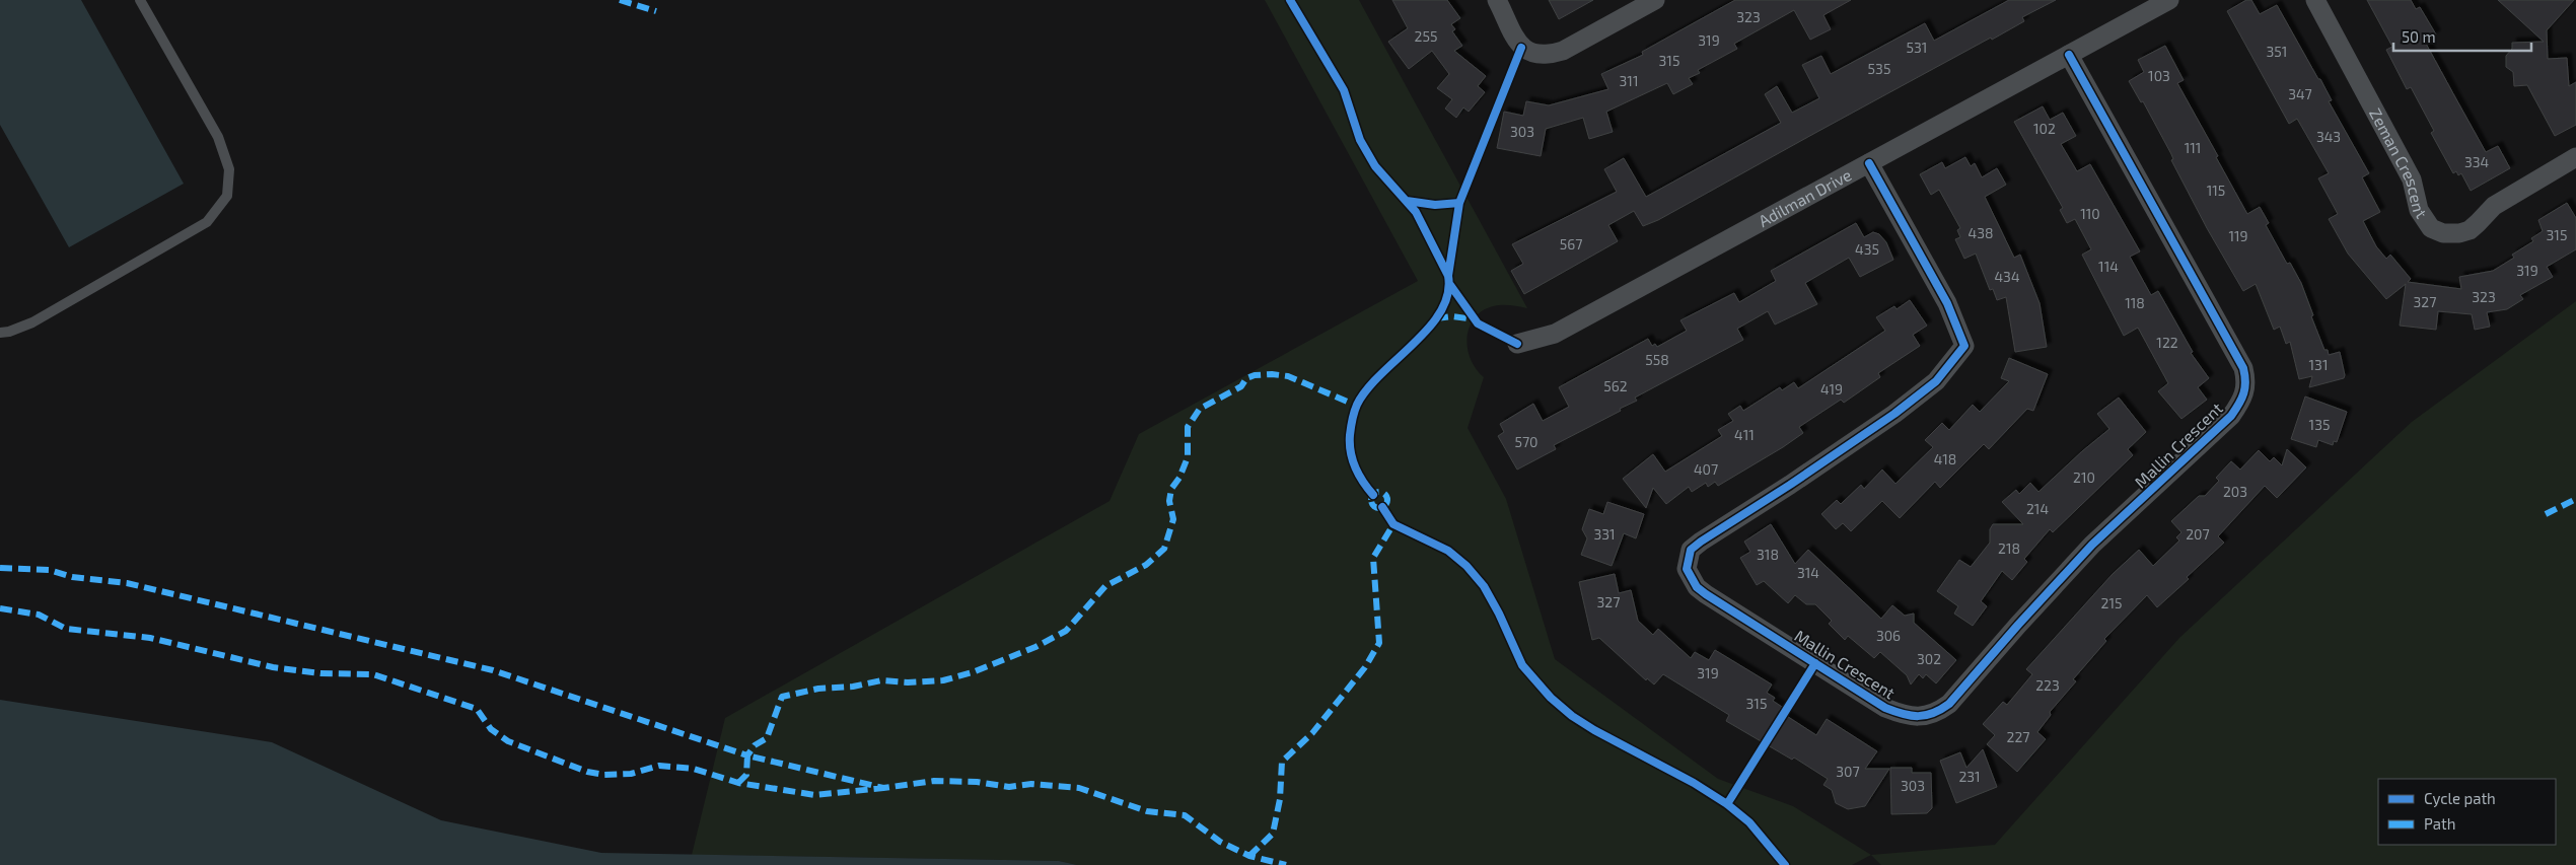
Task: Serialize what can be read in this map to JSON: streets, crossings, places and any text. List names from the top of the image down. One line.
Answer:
{"streets":{"street":["Zeman Crescent","Adilman Drive","Mallin Crescent"]},"crossings":[["Adilman Drive","Mallin Crescent"]],"house_numbers":["323","255","319","531","351","315","535","103","311","347","102","303","343","111","334","115","110","438","315","119","567","435","114","319","434","323","327","118","122","558","131","562","419","135","411","570","418","407","210","203","214","331","207","218","318","314","327","215","306","302","319","223","315","227","307","231","303"],"legend":["Cycle path","Path"],"scale_bar":"50 m"}
